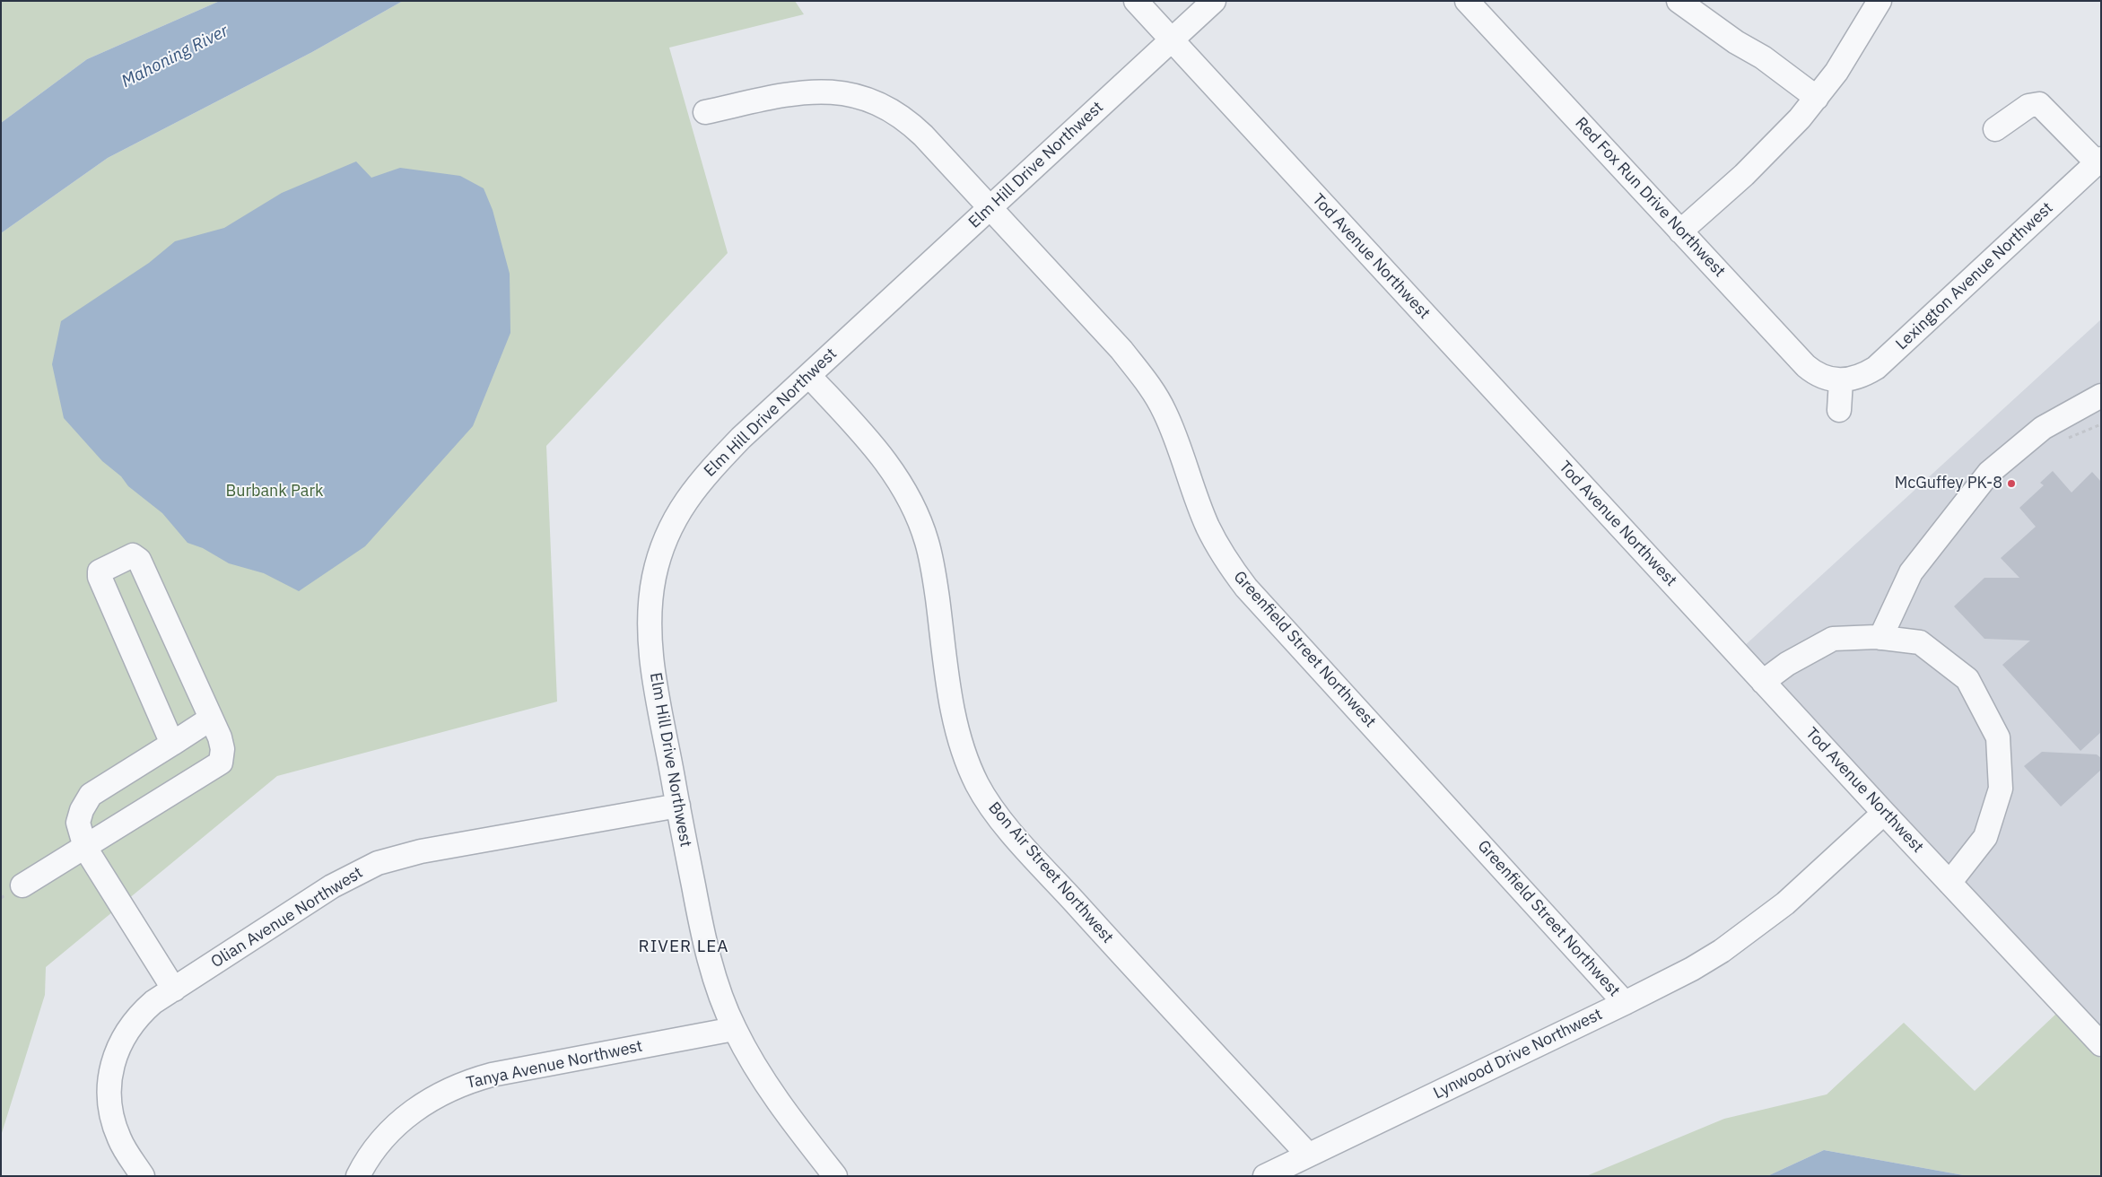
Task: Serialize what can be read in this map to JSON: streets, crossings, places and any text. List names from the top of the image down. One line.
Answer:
{"streets":{"street":["Elm Hill Drive Northwest","Red Fox Run Drive Northwest","Tod Avenue Northwest","Lexington Avenue Northwest","Greenfield Street Northwest","Bon Air Street Northwest","Olian Avenue Northwest","Lynwood Drive Northwest","Tanya Avenue Northwest"]},"crossings":[["Elm Hill Drive Northwest","Tod Avenue Northwest"],["Elm Hill Drive Northwest","Greenfield Street Northwest"],["Elm Hill Drive Northwest","Bon Air Street Northwest"],["Elm Hill Drive Northwest","Olian Avenue Northwest"],["Elm Hill Drive Northwest","Tanya Avenue Northwest"],["Red Fox Run Drive Northwest","Lexington Avenue Northwest"],["Tod Avenue Northwest","Lynwood Drive Northwest"],["Greenfield Street Northwest","Lynwood Drive Northwest"],["Bon Air Street Northwest","Lynwood Drive Northwest"]],"districts":["RIVER LEA"],"water":["Mahoning River"],"parks":["Burbank Park"],"places":["McGuffey PK-8"]}
